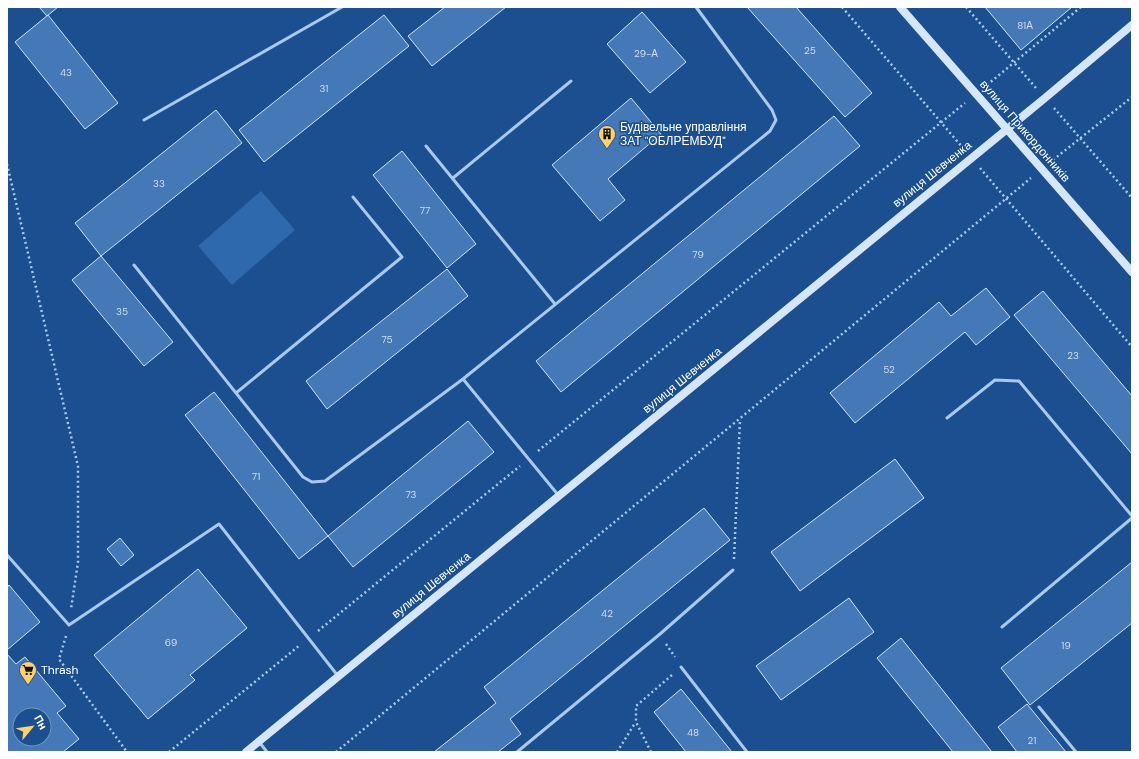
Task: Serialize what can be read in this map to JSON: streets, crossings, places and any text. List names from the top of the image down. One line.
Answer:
{"streets":{"street":["вулиця Прикордонників","вулиця Шевченка"]},"crossings":[["вулиця Прикордонників","вулиця Шевченка"]],"places":{"building":["Будівельне управління ЗАТ \"ОБЛРЕМБУД\""],"supermarket":["Thrash"]},"house_numbers":["81А","25","29-А","43","31","33","77","79","35","75","23","52","71","73","42","69","19","48","21"],"north":"top right"}
